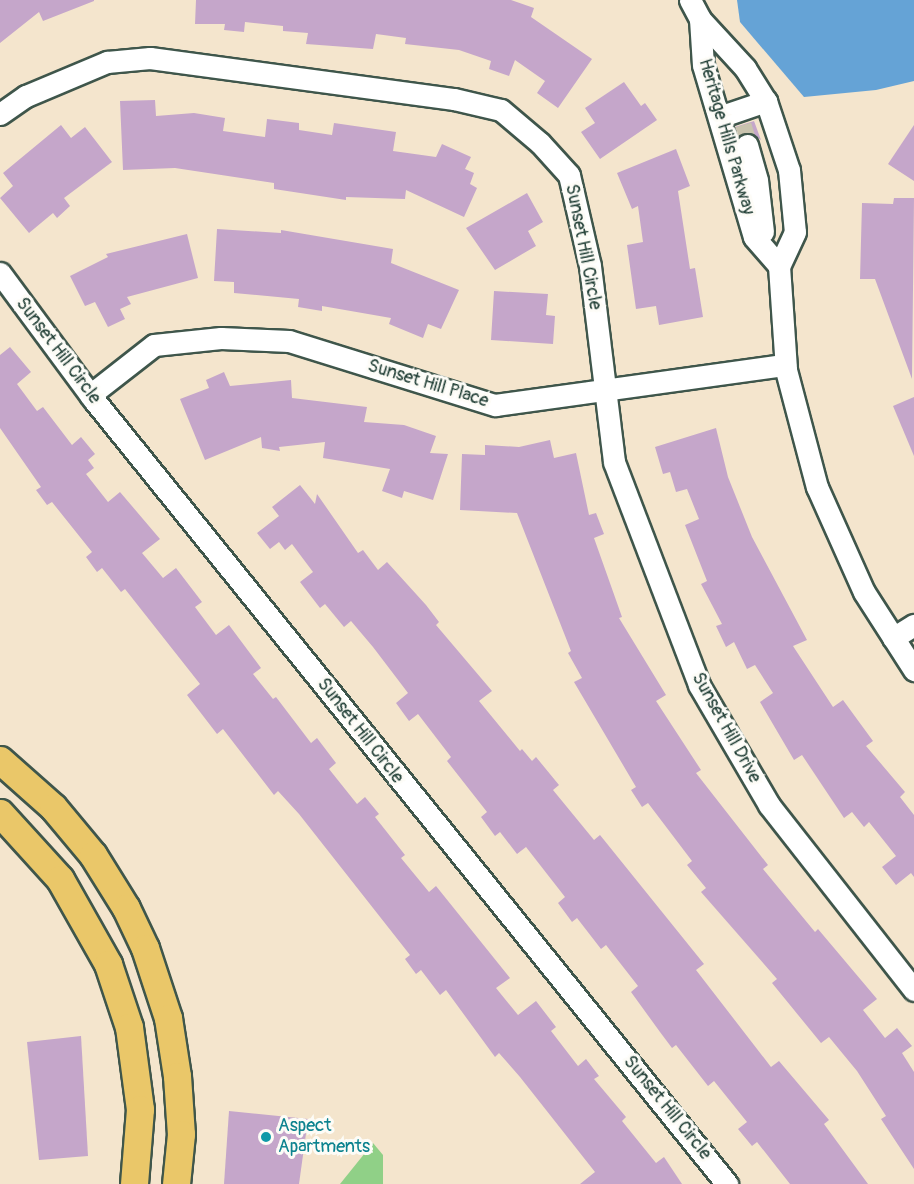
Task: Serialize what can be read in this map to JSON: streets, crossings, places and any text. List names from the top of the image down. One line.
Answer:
{"streets":{"street":["Heritage Hills Parkway","Sunset Hill Circle","Sunset Hill Place","Sunset Hill Drive"]},"crossings":[["Heritage Hills Parkway","Sunset Hill Place"],["Sunset Hill Circle","Sunset Hill Place"],["Sunset Hill Circle","Sunset Hill Drive"],["Sunset Hill Place","Sunset Hill Drive"]],"places":["Aspect Apartments"]}
